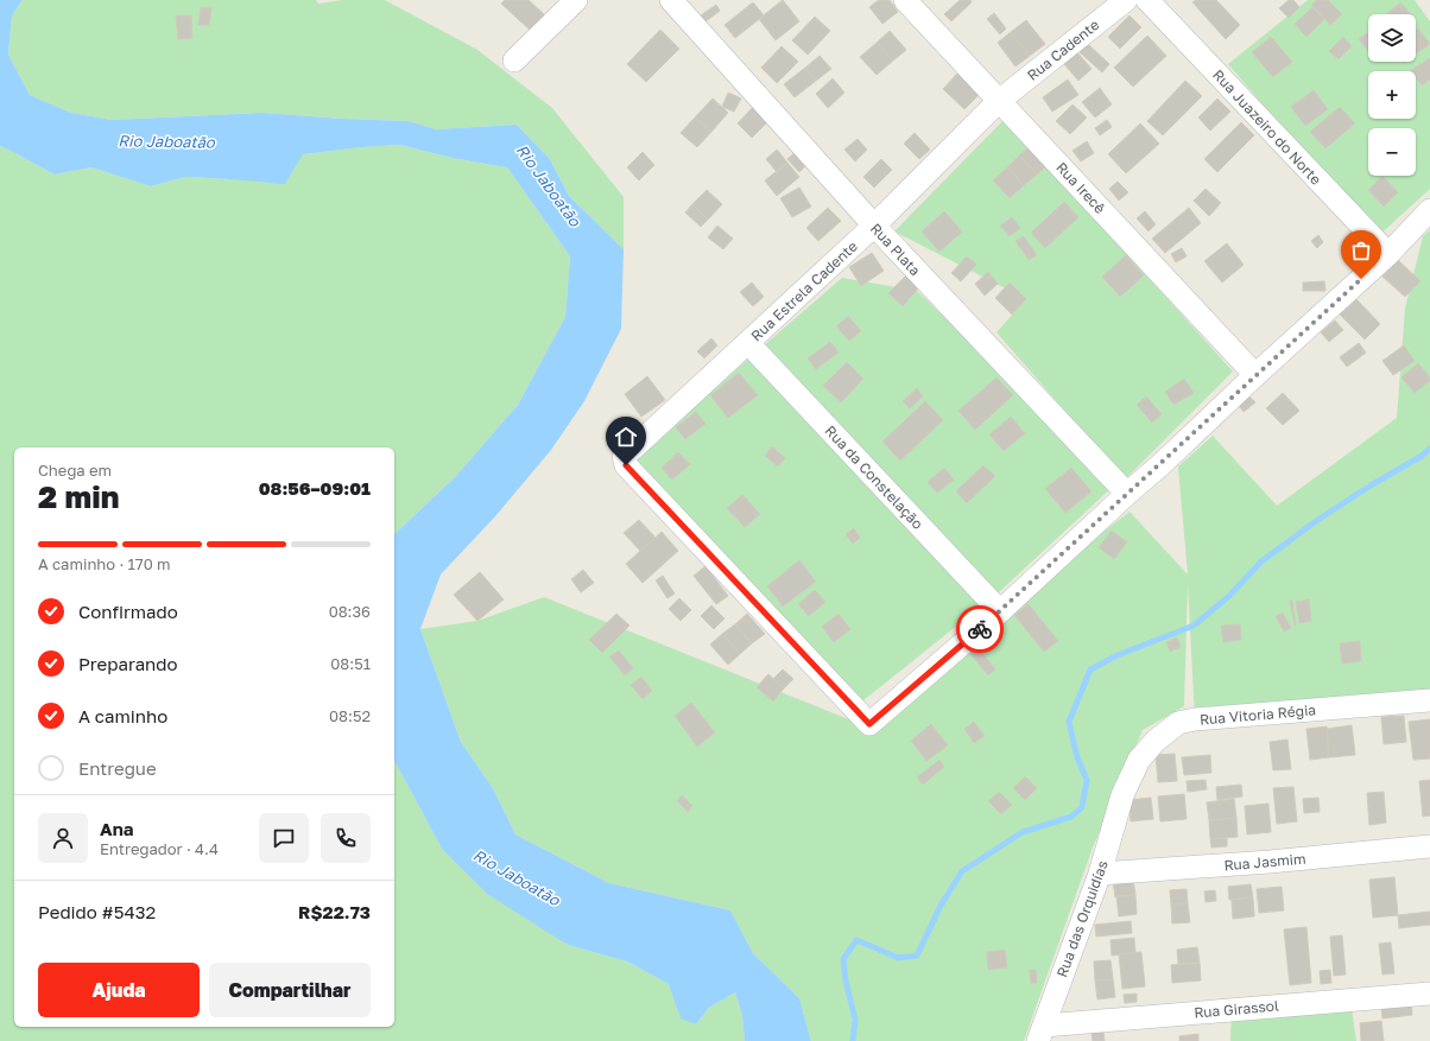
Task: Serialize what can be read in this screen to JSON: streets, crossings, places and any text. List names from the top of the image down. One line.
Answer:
{"streets":{"street":["Rua Cadente","Rua Juazeiro do Norte","Rua Irecê","Rua Plata","Rua Estrela Cadente","Rua da Constelação","Rua Vitoria Régia","Rua Jasmim","Rua das Orquidías","Rua Girassol"]},"crossings":[["Rua Cadente","Rua Irecê"],["Rua Cadente","Rua Estrela Cadente"],["Rua Irecê","Rua Estrela Cadente"],["Rua Plata","Rua Estrela Cadente"],["Rua Estrela Cadente","Rua da Constelação"],["Rua Vitoria Régia","Rua das Orquidías"],["Rua Jasmim","Rua das Orquidías"],["Rua das Orquidías","Rua Girassol"]],"water":["Rio Jaboatão"],"page":{"map_buttons":["+","−"],"heading":["2 min","Chega em","08:56–09:01"],"panel":["Ana","Entregador · 4.4","Pedido #5432","R$22.73"],"bar":"A caminho · 170 m","list":[["Confirmado","08:36"],["Preparando","08:51"],["A caminho","08:52"],"Entregue"],"buttons":["Ajuda","Compartilhar"]}}
